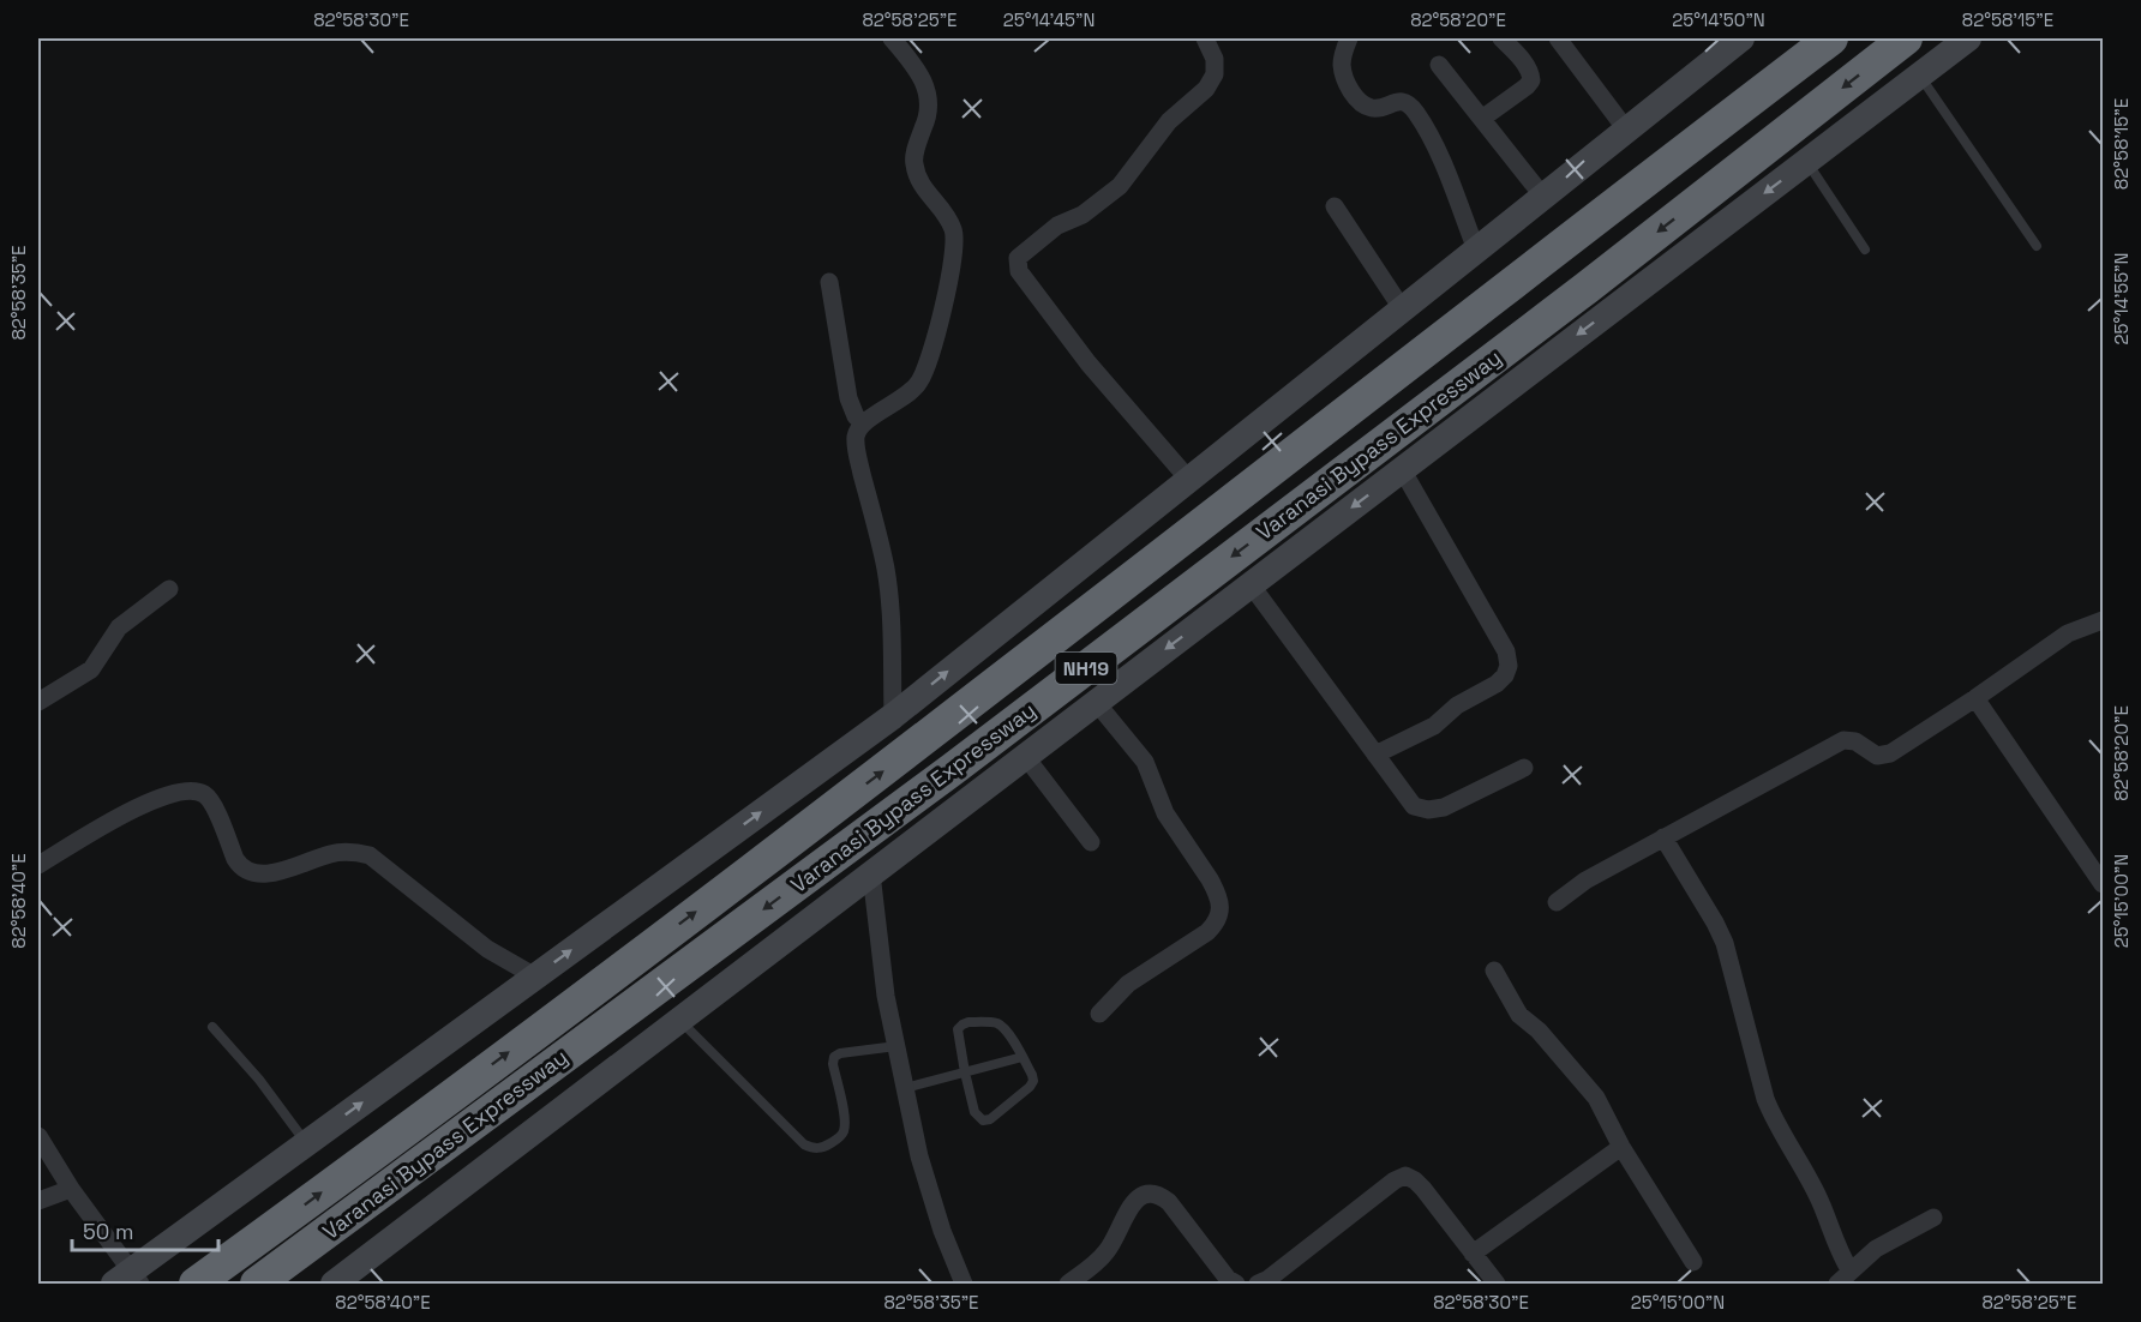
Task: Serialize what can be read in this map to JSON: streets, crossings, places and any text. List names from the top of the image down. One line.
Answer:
{"streets":{"highway":["Varanasi Bypass Expressway","NH19"]},"scale_bar":"50 m","coordinates":["82°58'30\"E","82°58'25\"E","25°14'45\"N","82°58'20\"E","25°14'50\"N","82°58'15\"E","82°58'35\"E","25°14'55\"N","25°15'00\"N","82°58'40\"E"]}
